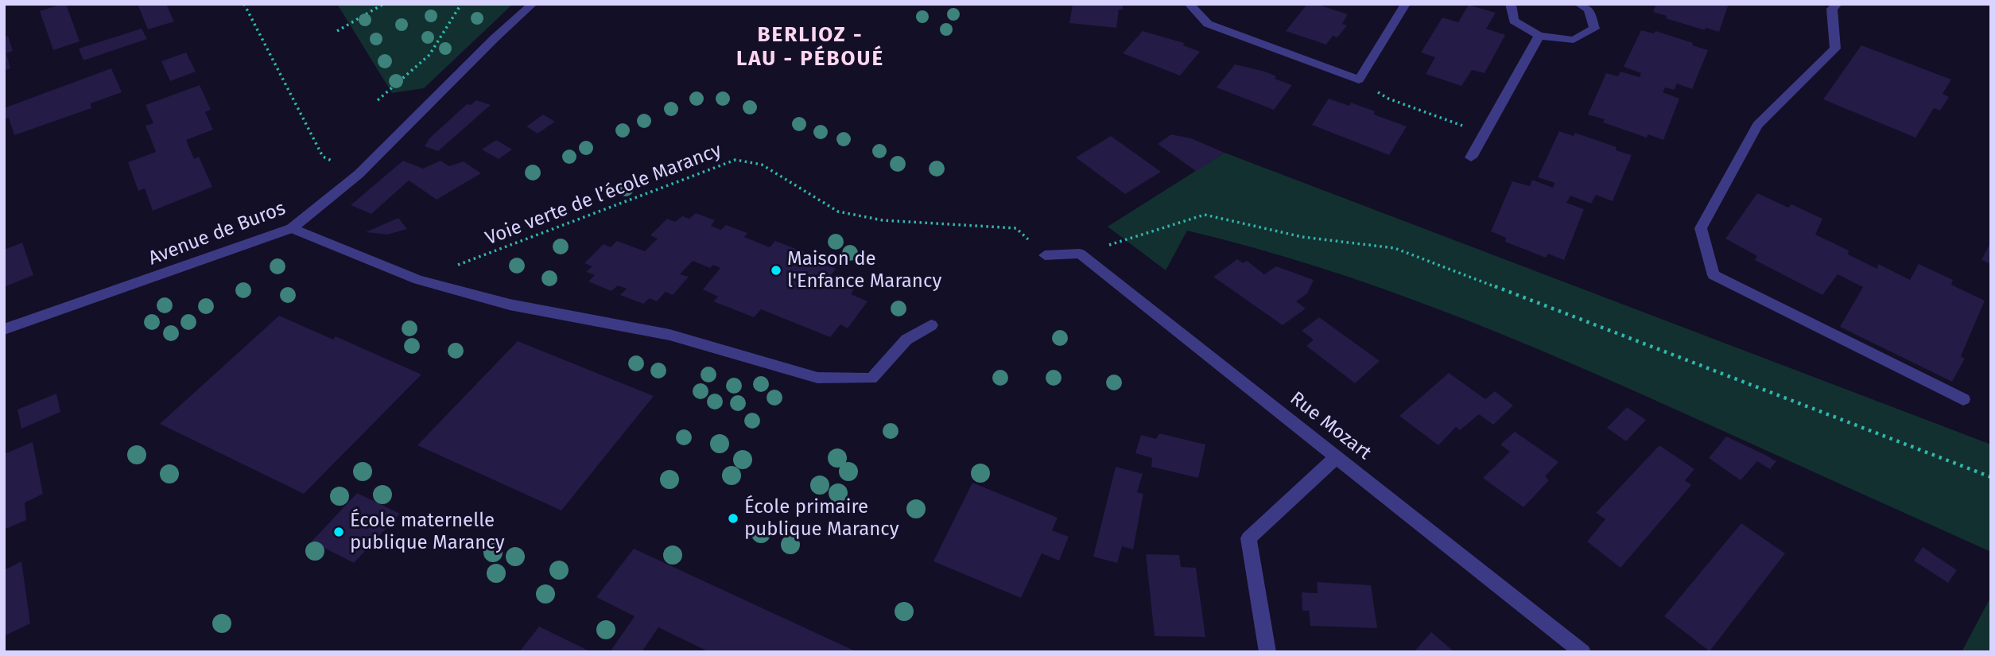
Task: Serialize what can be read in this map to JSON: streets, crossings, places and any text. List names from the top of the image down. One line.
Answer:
{"streets":{"street":["Avenue de Buros","Rue Mozart"],"path":["Voie verte de l’école Marancy"]},"districts":["BERLIOZ - LAU - PÉBOUÉ"],"places":["Maison de l'Enfance Marancy","École primaire publique Marancy","École maternelle publique Marancy"]}
